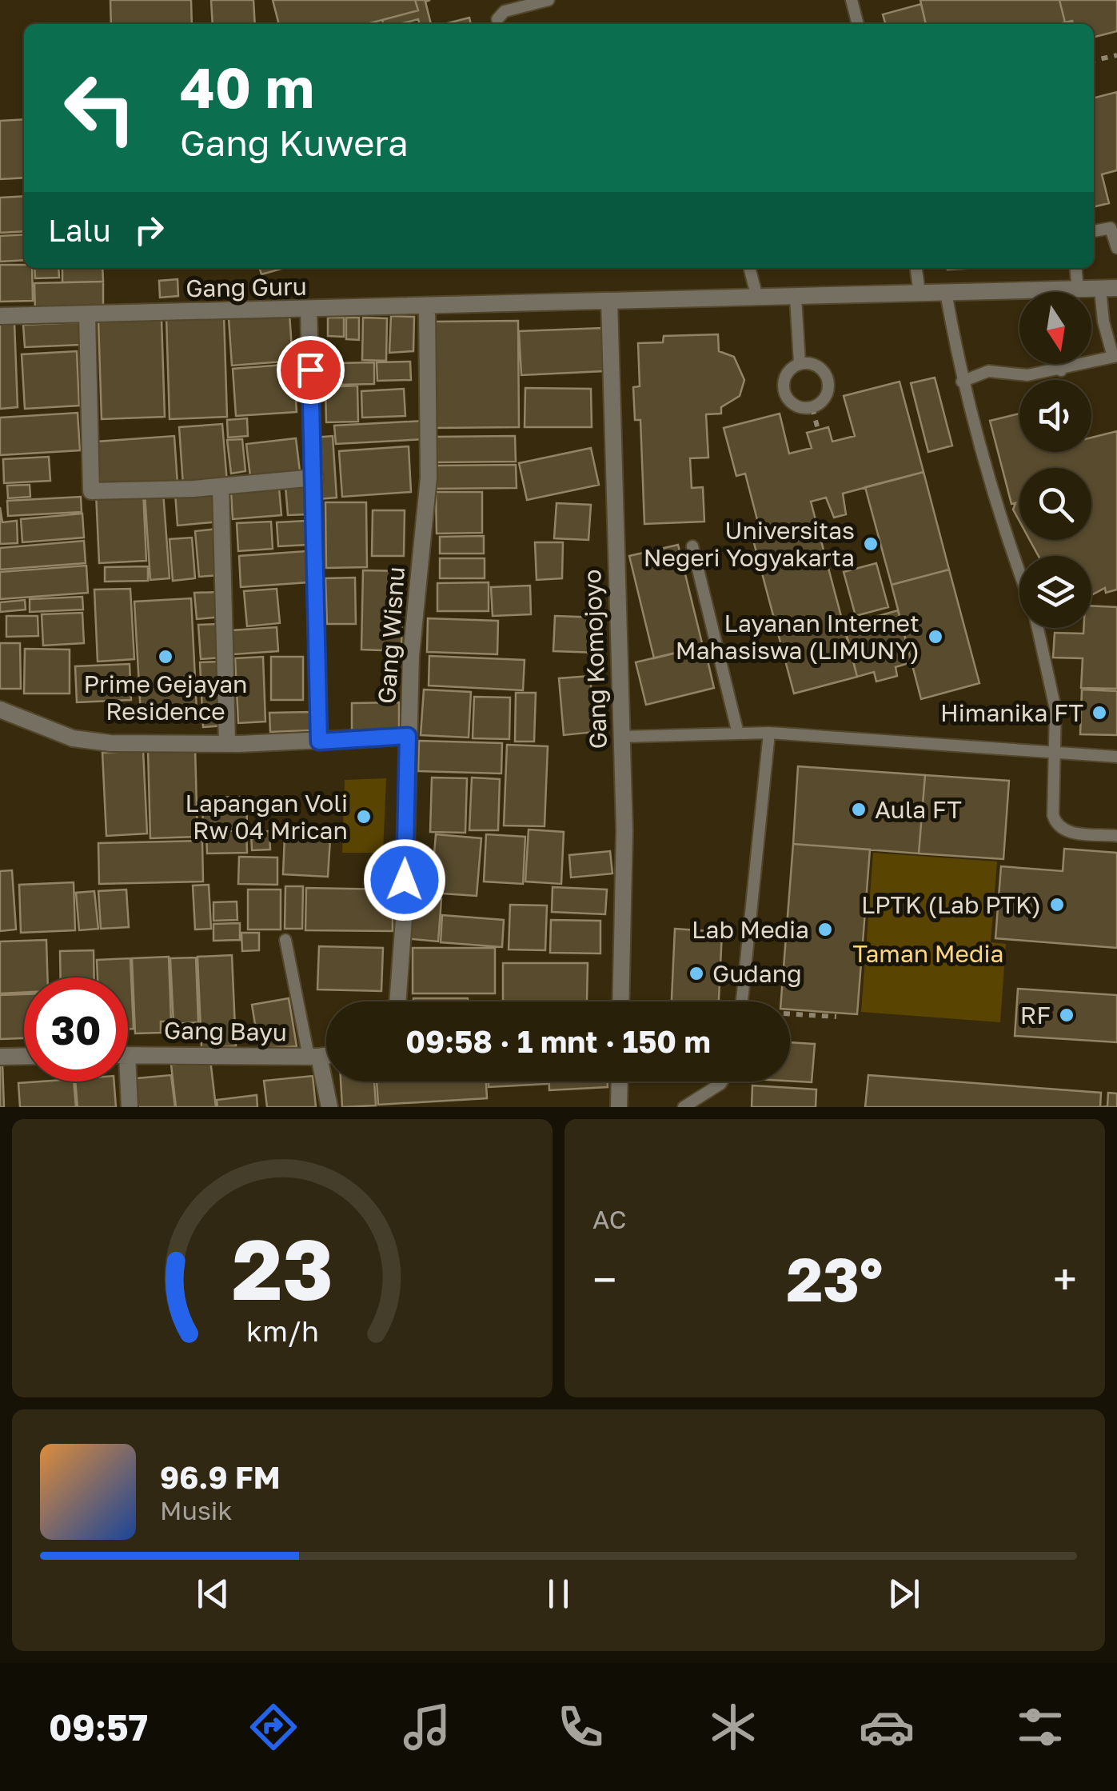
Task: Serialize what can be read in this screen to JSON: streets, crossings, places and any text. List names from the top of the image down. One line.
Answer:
{"streets":{"street":["Gang Guru","Gang Wisnu","Gang Komojoyo","Gang Bayu"]},"crossings":[["Gang Guru","Gang Wisnu"],["Gang Guru","Gang Komojoyo"]],"parks":["Taman Media"],"places":["Universitas Negeri Yogyakarta","Layanan Internet Mahasiswa (LIMUNY)","Prime Gejayan Residence","Himanika FT","Aula FT","Lapangan Voli Rw 04 Mrican","LPTK (Lab PTK)","Lab Media","Gudang","RF"],"north":"bottom","page":{"turn":["40 m","Gang Kuwera"],"then":"Lalu","limit":"30","trip":"09:58 · 1 mnt · 150 m","tile":"AC","heat":["−","23°","+"],"song":["96.9 FM","Musik"],"tabs":"09:57","gauge":["23","km/h"]}}
